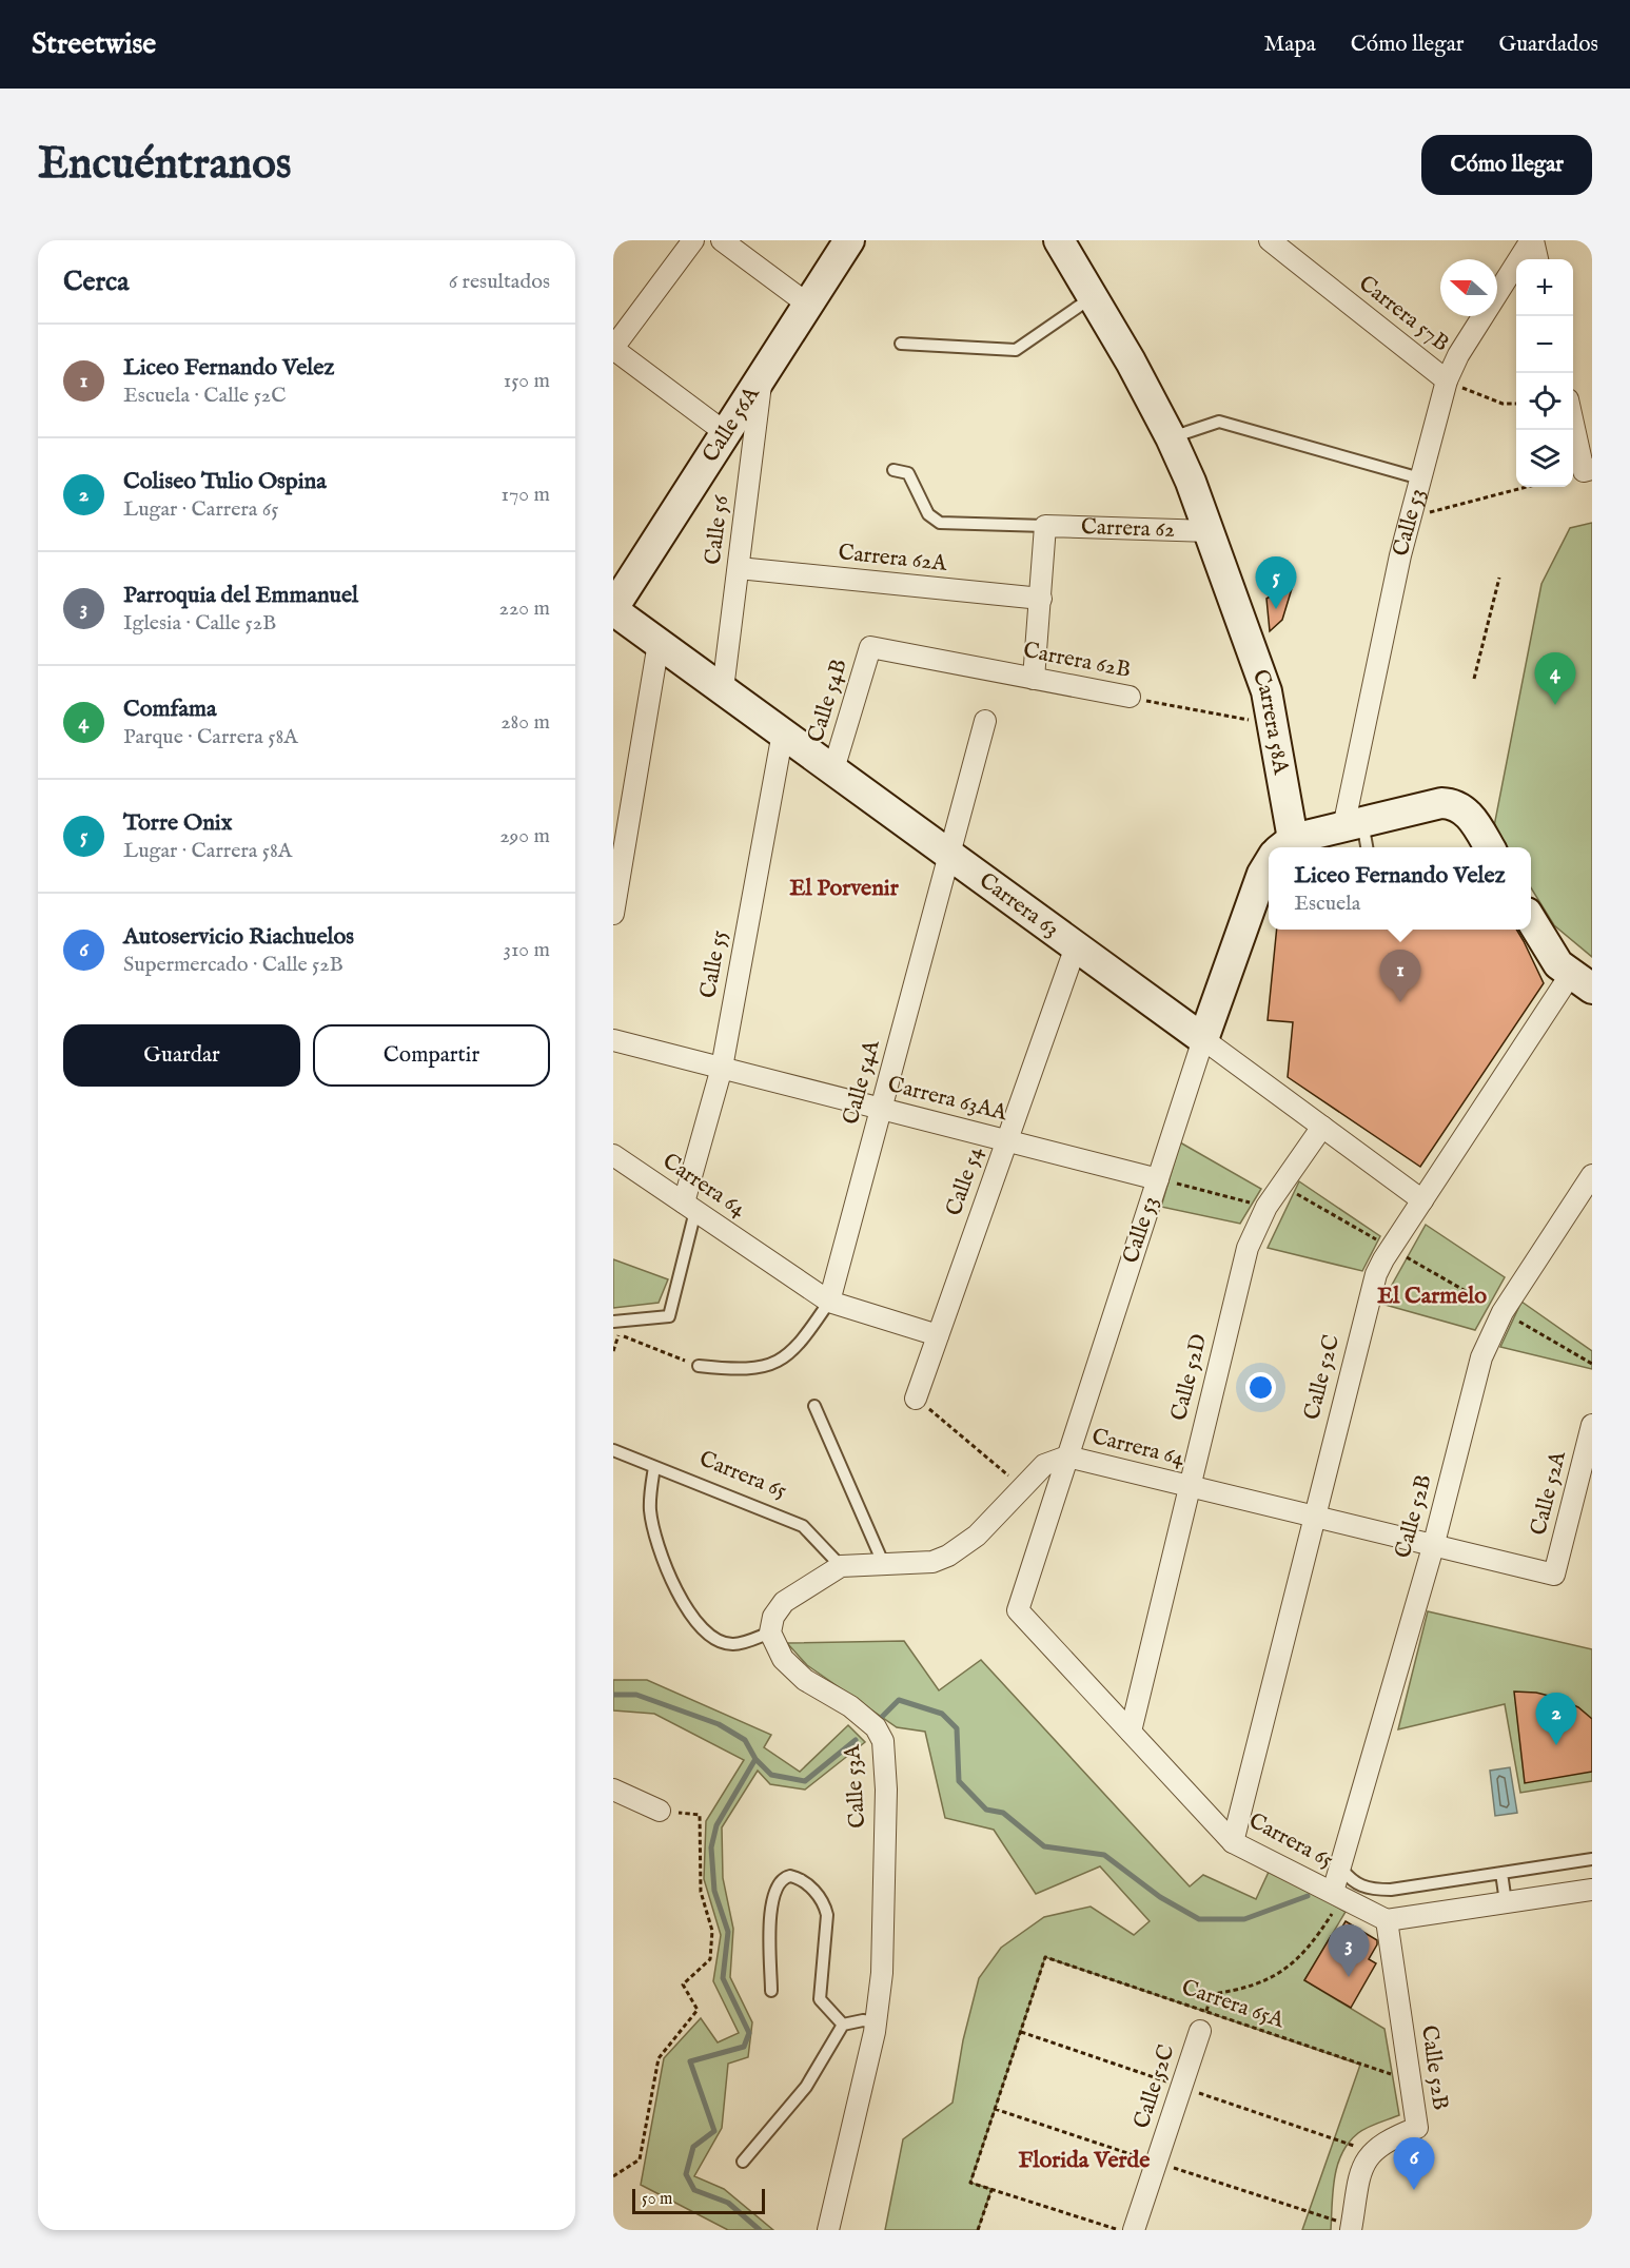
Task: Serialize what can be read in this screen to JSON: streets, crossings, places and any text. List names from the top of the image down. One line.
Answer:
{"streets":{"street":["Carrera 57B","Calle 56A","Calle 53","Carrera 62","Calle 56","Carrera 62A","Carrera 62B","Calle 54B","Carrera 58A","Carrera 63","Calle 55","Calle 54A","Carrera 63AA","Calle 54","Carrera 64","Calle 52D","Calle 52C","Carrera 65","Calle 52A","Calle 52B","Calle 53A"],"path":["Carrera 65A"]},"crossings":[["Carrera 57B","Calle 53"],["Calle 56A","Calle 56"],["Calle 56A","Carrera 63"],["Calle 53","Carrera 63"],["Calle 53","Carrera 63AA"],["Calle 53","Carrera 64"],["Calle 53","Carrera 65"],["Carrera 62","Carrera 58A"],["Calle 56","Carrera 62A"],["Calle 56","Carrera 63"],["Carrera 62B","Calle 54B"],["Carrera 62B","Carrera 58A"],["Calle 54B","Carrera 63"],["Carrera 63","Calle 55"],["Carrera 63","Calle 54A"],["Carrera 63","Calle 54"],["Carrera 63","Calle 52D"],["Carrera 63","Calle 52C"],["Calle 55","Carrera 63AA"],["Calle 55","Carrera 64"],["Calle 54A","Carrera 63AA"],["Calle 54A","Carrera 64"],["Carrera 63AA","Calle 54"],["Calle 54","Carrera 64"],["Carrera 64","Calle 52D"],["Carrera 64","Calle 52C"],["Carrera 64","Carrera 65"],["Carrera 64","Calle 52A"],["Carrera 64","Calle 52B"],["Calle 52D","Carrera 65"],["Calle 52C","Carrera 65"],["Calle 52C","Carrera 65A"],["Carrera 65","Calle 52B"],["Calle 52B","Carrera 65A"]],"districts":["El Porvenir","El Carmelo","Florida Verde"],"scale_bar":"50 m","north":"left","page":{"header":"Streetwise","nav":["Mapa","Cómo llegar","Guardados"],"buttons":["Cómo llegar",["Guardar","Compartir"]],"title":"Encuéntranos","heading":["Cerca","6 resultados"],"map_buttons":["+","−"],"list":[{"mark":"1","name":"Liceo Fernando Velez","note":"Escuela · Calle 52C","value":"150 m"},{"mark":"2","name":"Coliseo Tulio Ospina","note":"Lugar · Carrera 65","value":"170 m"},{"mark":"3","name":"Parroquia del Emmanuel","note":"Iglesia · Calle 52B","value":"220 m"},{"mark":"4","name":"Comfama","note":"Parque · Carrera 58A","value":"280 m"},{"mark":"5","name":"Torre Onix","note":"Lugar · Carrera 58A","value":"290 m"},{"mark":"6","name":"Autoservicio Riachuelos","note":"Supermercado · Calle 52B","value":"310 m"}],"pins":["5","4","1","2","3","6"],"popup":["Liceo Fernando Velez","Escuela"],"scale":"50 m"}}
